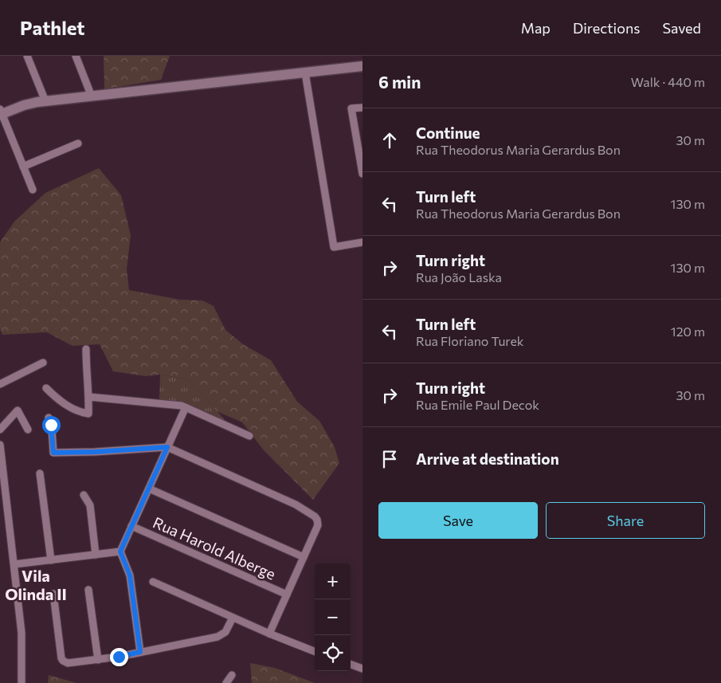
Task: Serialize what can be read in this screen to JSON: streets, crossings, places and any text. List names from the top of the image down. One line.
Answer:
{"streets":{"street":["Rua Harold Alberge"]},"districts":["Vila Olinda II"],"page":{"header":"Pathlet","nav":["Map","Directions","Saved"],"heading":["6 min","Walk · 440 m"],"list":[["Continue","Rua Theodorus Maria Gerardus Bon","30 m"],["Turn left","Rua Theodorus Maria Gerardus Bon","130 m"],["Turn right","Rua João Laska","130 m"],["Turn left","Rua Floriano Turek","120 m"],["Turn right","Rua Emile Paul Decok","30 m"],"Arrive at destination"],"buttons":["Save","Share"],"map_buttons":["+","−"]}}
